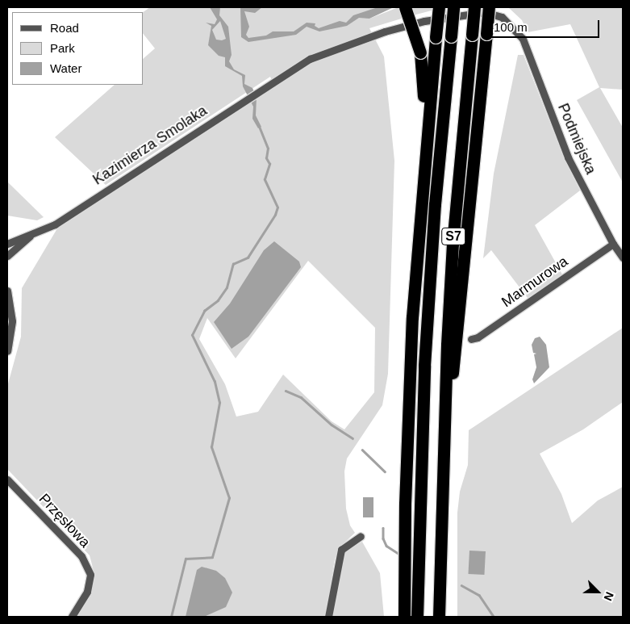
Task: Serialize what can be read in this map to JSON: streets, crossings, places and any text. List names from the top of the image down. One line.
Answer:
{"streets":{"highway":["S7"],"street":["Podmiejska","Kazimierza Smolaka","Marmurowa","Przęsłowa"]},"crossings":[["Podmiejska","Kazimierza Smolaka"],["Podmiejska","Marmurowa"]],"legend":["Road","Park","Water"],"scale_bar":"100 m","north":"bottom right"}
